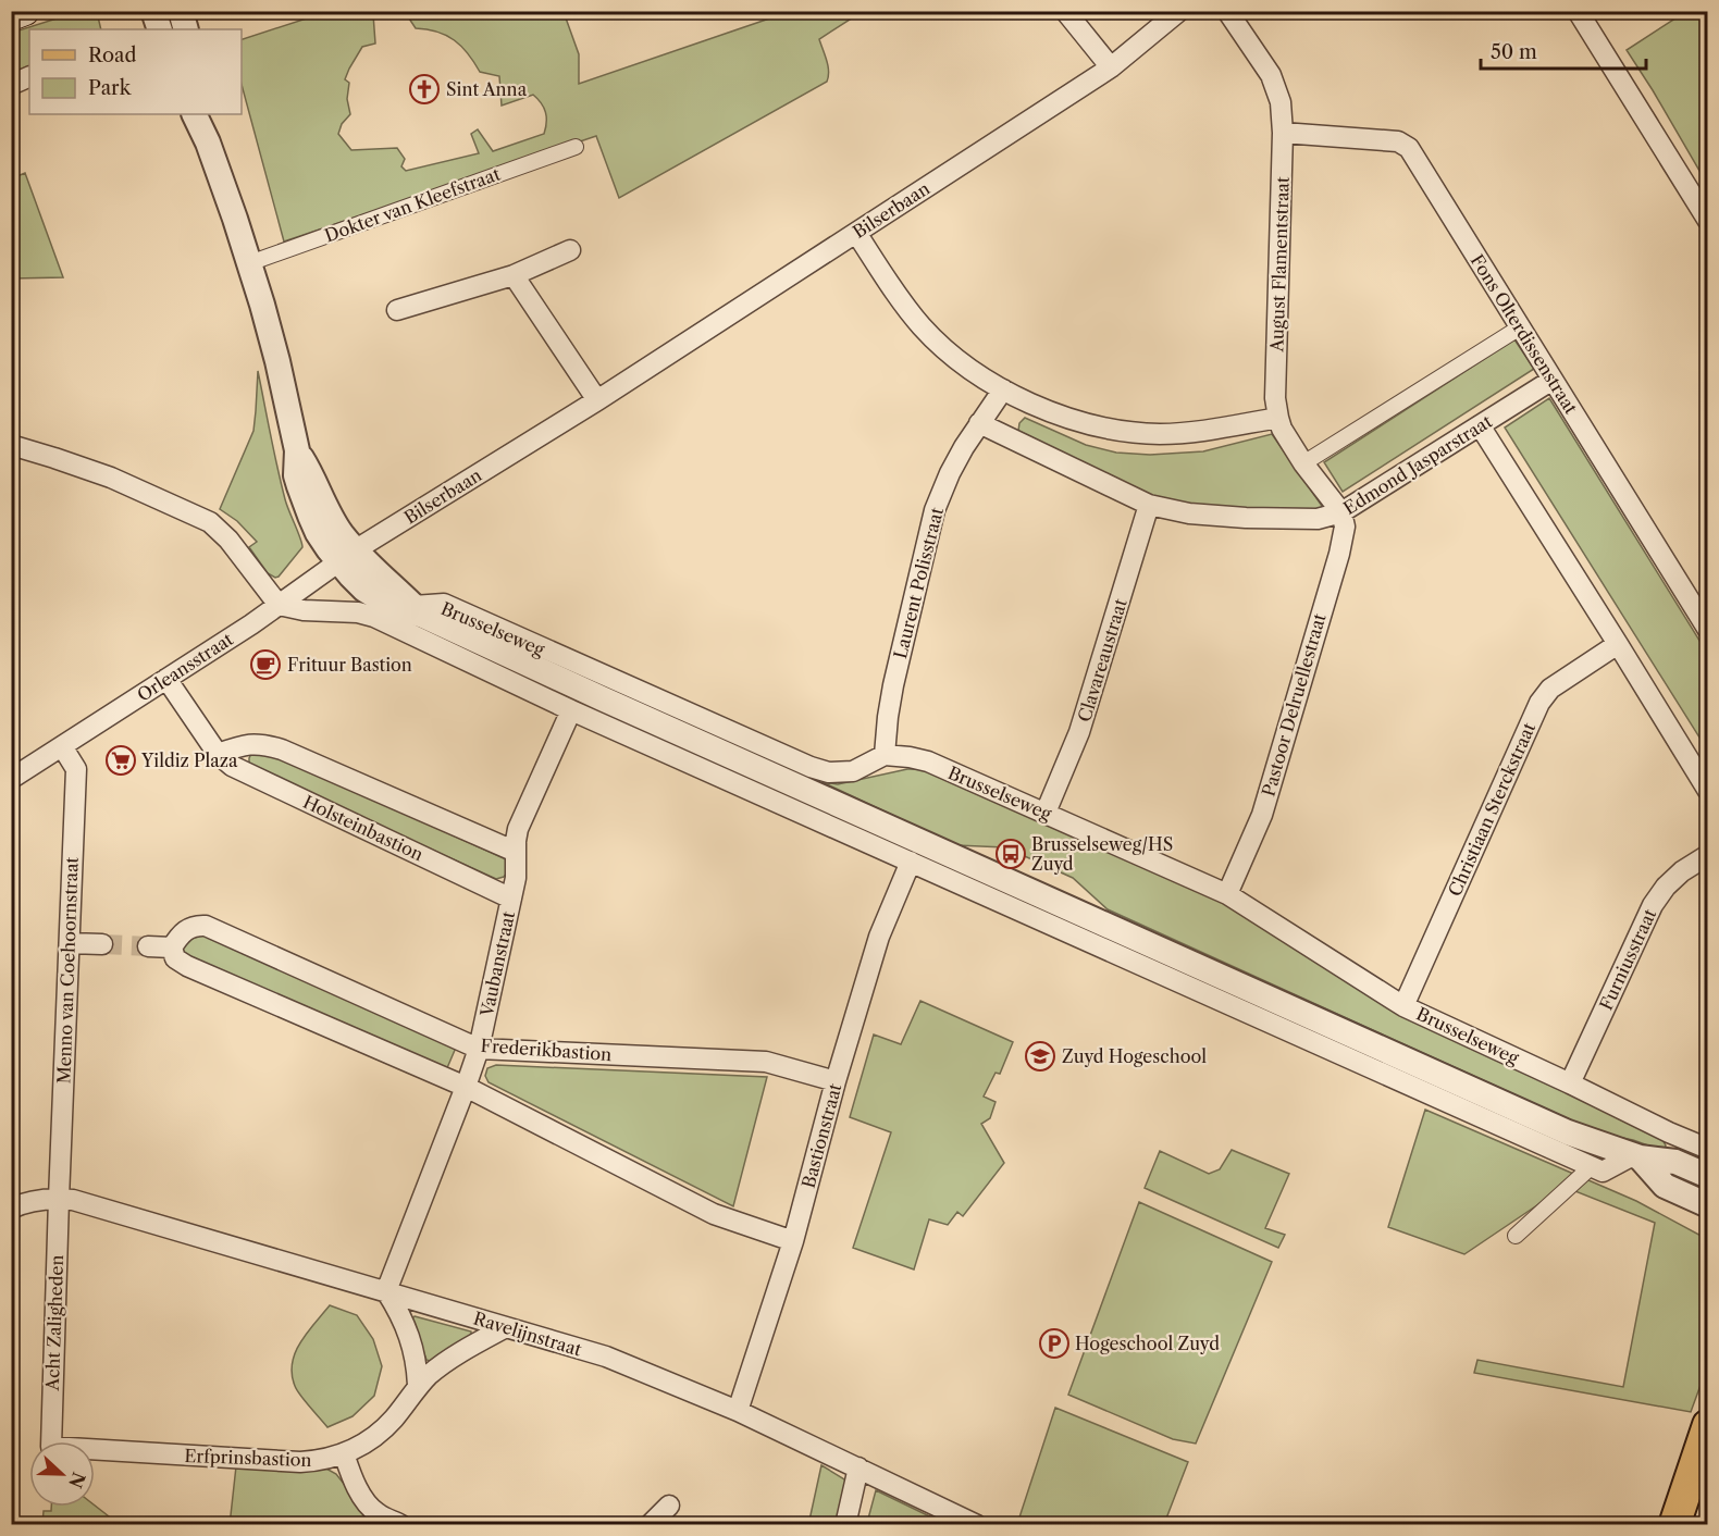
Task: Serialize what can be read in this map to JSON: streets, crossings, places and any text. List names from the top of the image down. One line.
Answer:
{"streets":{"street":["Dokter van Kleefstraat","Bilserbaan","August Flamentstraat","Fons Olterdissenstraat","Edmond Jasparstraat","Laurent Polisstraat","Brusselseweg","Clavareaustraat","Orleansstraat","Pastoor Delruellestraat","Christiaan Sterckstraat","Holsteinbastion","Furniusstraat","Vaubanstraat","Menno van Coehoornstraat","Frederikbastion","Bastionstraat","Acht Zaligheden","Ravelijnstraat","Erfprinsbastion"]},"crossings":[["Bilserbaan","Brusselseweg"],["Bilserbaan","Orleansstraat"],["August Flamentstraat","Fons Olterdissenstraat"],["August Flamentstraat","Edmond Jasparstraat"],["August Flamentstraat","Pastoor Delruellestraat"],["Fons Olterdissenstraat","Edmond Jasparstraat"],["Edmond Jasparstraat","Laurent Polisstraat"],["Edmond Jasparstraat","Clavareaustraat"],["Edmond Jasparstraat","Pastoor Delruellestraat"],["Laurent Polisstraat","Brusselseweg"],["Brusselseweg","Clavareaustraat"],["Brusselseweg","Orleansstraat"],["Brusselseweg","Pastoor Delruellestraat"],["Brusselseweg","Christiaan Sterckstraat"],["Brusselseweg","Furniusstraat"],["Brusselseweg","Vaubanstraat"],["Brusselseweg","Bastionstraat"],["Orleansstraat","Holsteinbastion"],["Orleansstraat","Menno van Coehoornstraat"],["Holsteinbastion","Vaubanstraat"],["Vaubanstraat","Frederikbastion"],["Vaubanstraat","Ravelijnstraat"],["Menno van Coehoornstraat","Acht Zaligheden"],["Menno van Coehoornstraat","Ravelijnstraat"],["Frederikbastion","Bastionstraat"],["Bastionstraat","Ravelijnstraat"],["Acht Zaligheden","Ravelijnstraat"],["Ravelijnstraat","Erfprinsbastion"]],"places":{"church":["Sint Anna"],"cafe":["Frituur Bastion"],"supermarket":["Yildiz Plaza"],"bus stop":["Brusselseweg/HS Zuyd"],"school or university":["Zuyd Hogeschool"],"parking":["Hogeschool Zuyd"]},"legend":["Road","Park"],"scale_bar":"50 m","north":"right"}
